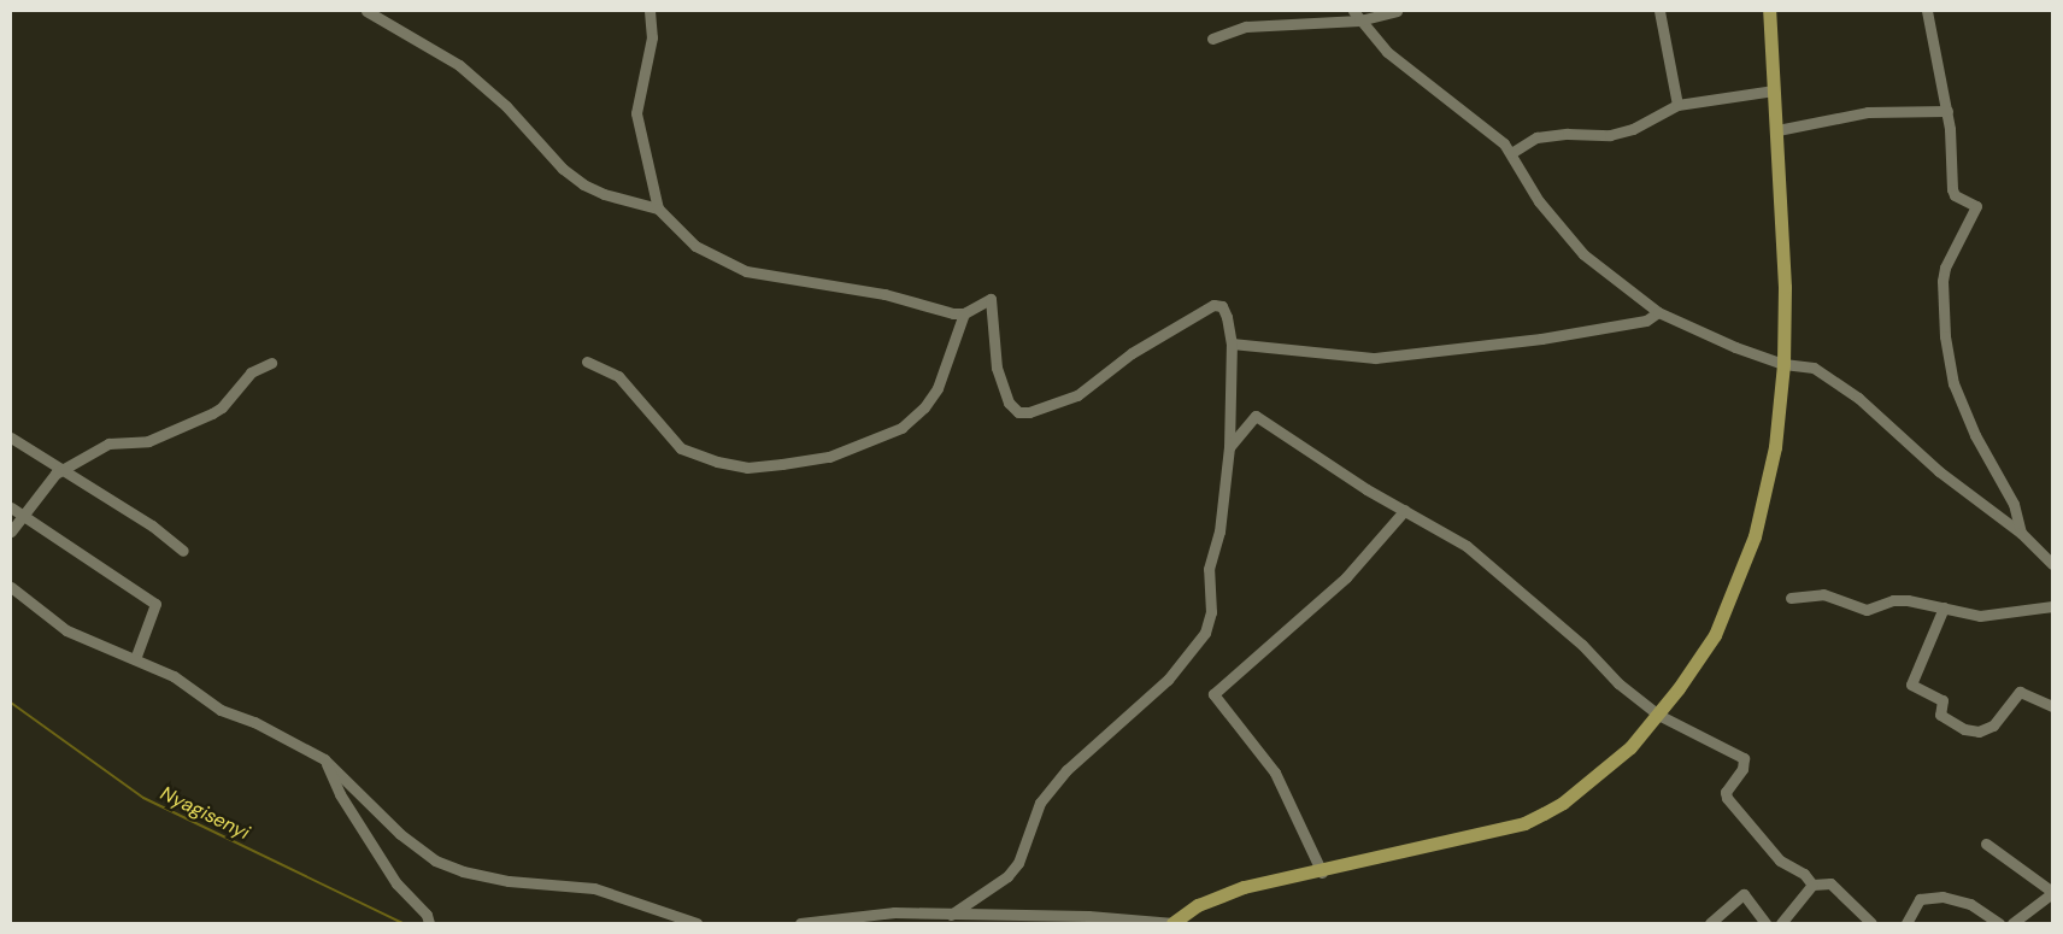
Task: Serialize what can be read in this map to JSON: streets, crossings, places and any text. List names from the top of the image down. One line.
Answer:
{"water":["Nyagisenyi"]}
